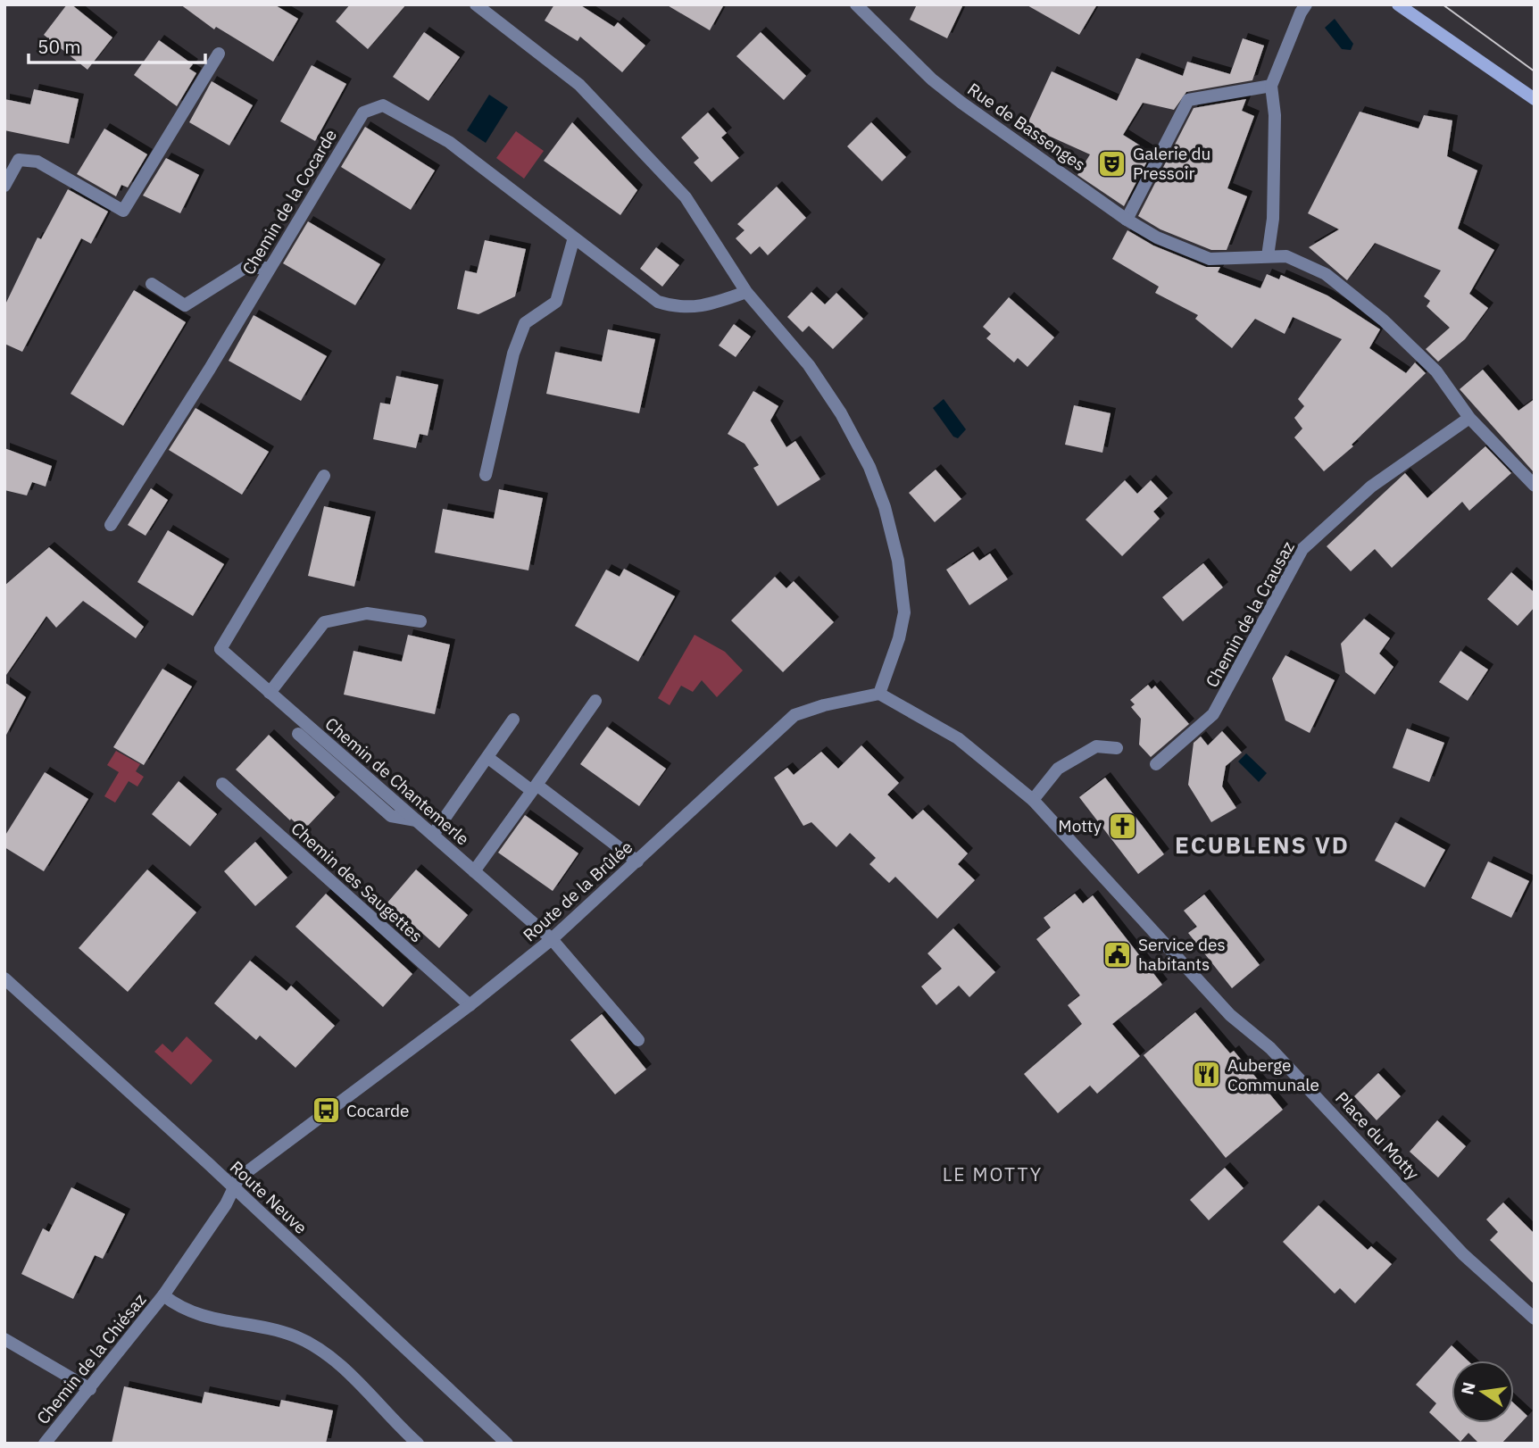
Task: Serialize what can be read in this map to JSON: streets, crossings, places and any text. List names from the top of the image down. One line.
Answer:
{"streets":{"street":["Rue de Bassenges","Chemin de la Cocarde","Chemin de la Crausaz","Chemin de Chantemerle","Chemin des Saugettes","Route de la Brûlée","Place du Motty","Route Neuve","Chemin de la Chiésaz"]},"crossings":[["Rue de Bassenges","Chemin de la Crausaz"],["Chemin de Chantemerle","Route de la Brûlée"],["Chemin des Saugettes","Route de la Brûlée"],["Route de la Brûlée","Place du Motty"],["Route de la Brûlée","Route Neuve"],["Route de la Brûlée","Chemin de la Chiésaz"],["Route Neuve","Chemin de la Chiésaz"]],"districts":["ECUBLENS VD","LE MOTTY"],"places":{"theatre":["Galerie du Pressoir"],"church":["Motty"],"public building":["Service des habitants"],"restaurant":["Auberge Communale"],"bus stop":["Cocarde"]},"scale_bar":"50 m","north":"left"}
